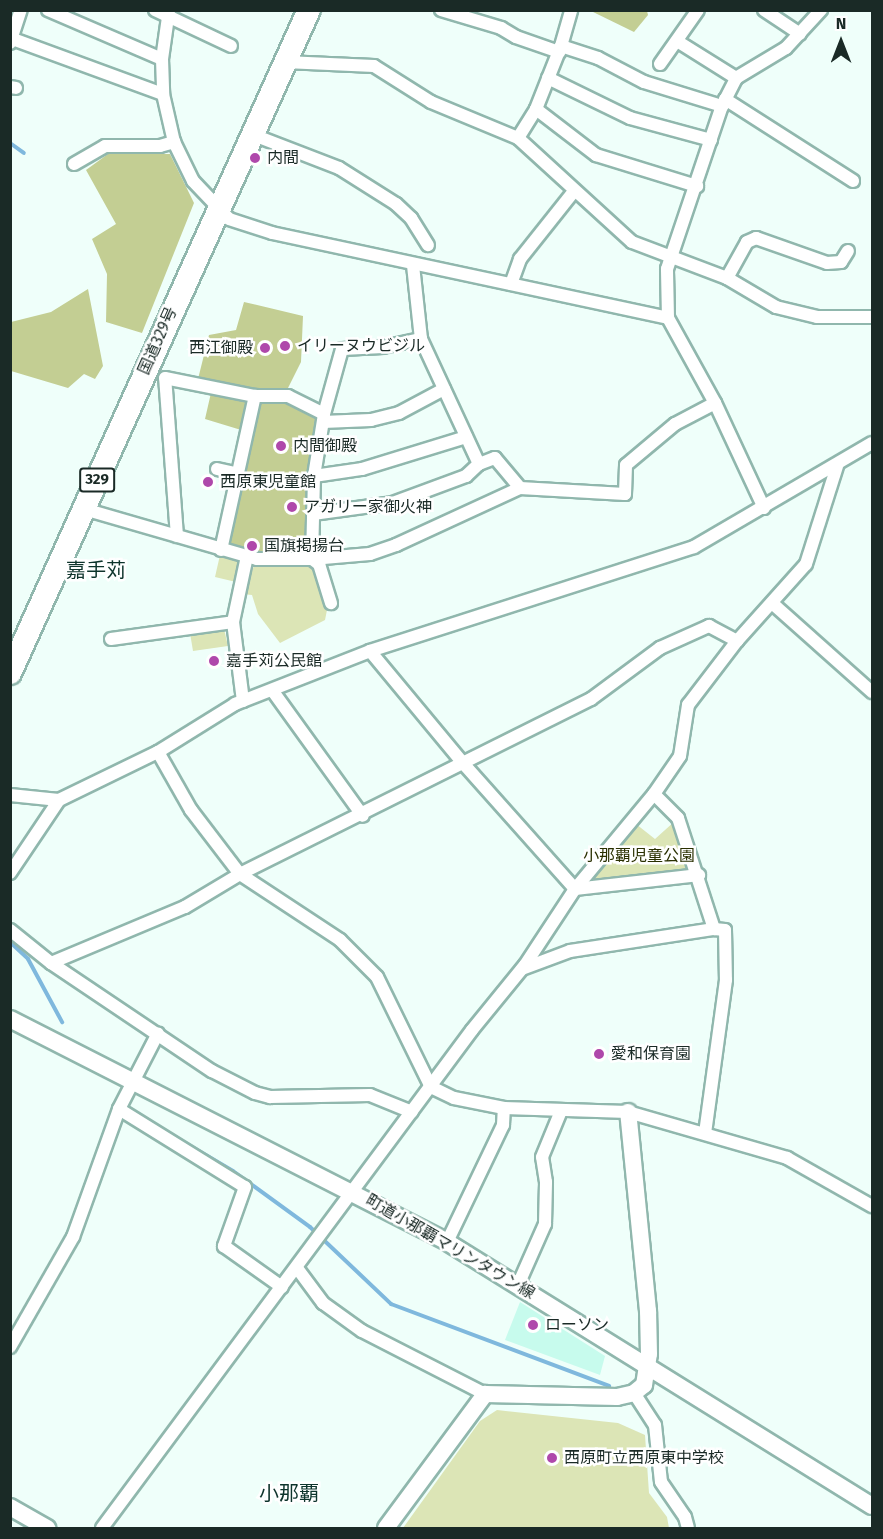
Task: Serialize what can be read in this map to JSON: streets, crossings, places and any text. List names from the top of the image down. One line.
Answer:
{"streets":{"highway":["国道329号","329"],"street":["町道小那覇マリンタウン線"]},"districts":["嘉手苅","小那覇"],"parks":["小那覇児童公園"],"places":["内間","イリーヌウビジル","西江御殿","内間御殿","西原東児童館","アガリー家御火神","国旗掲揚台","嘉手苅公民館","愛和保育園","ローソン","西原町立西原東中学校"],"north":"top"}
